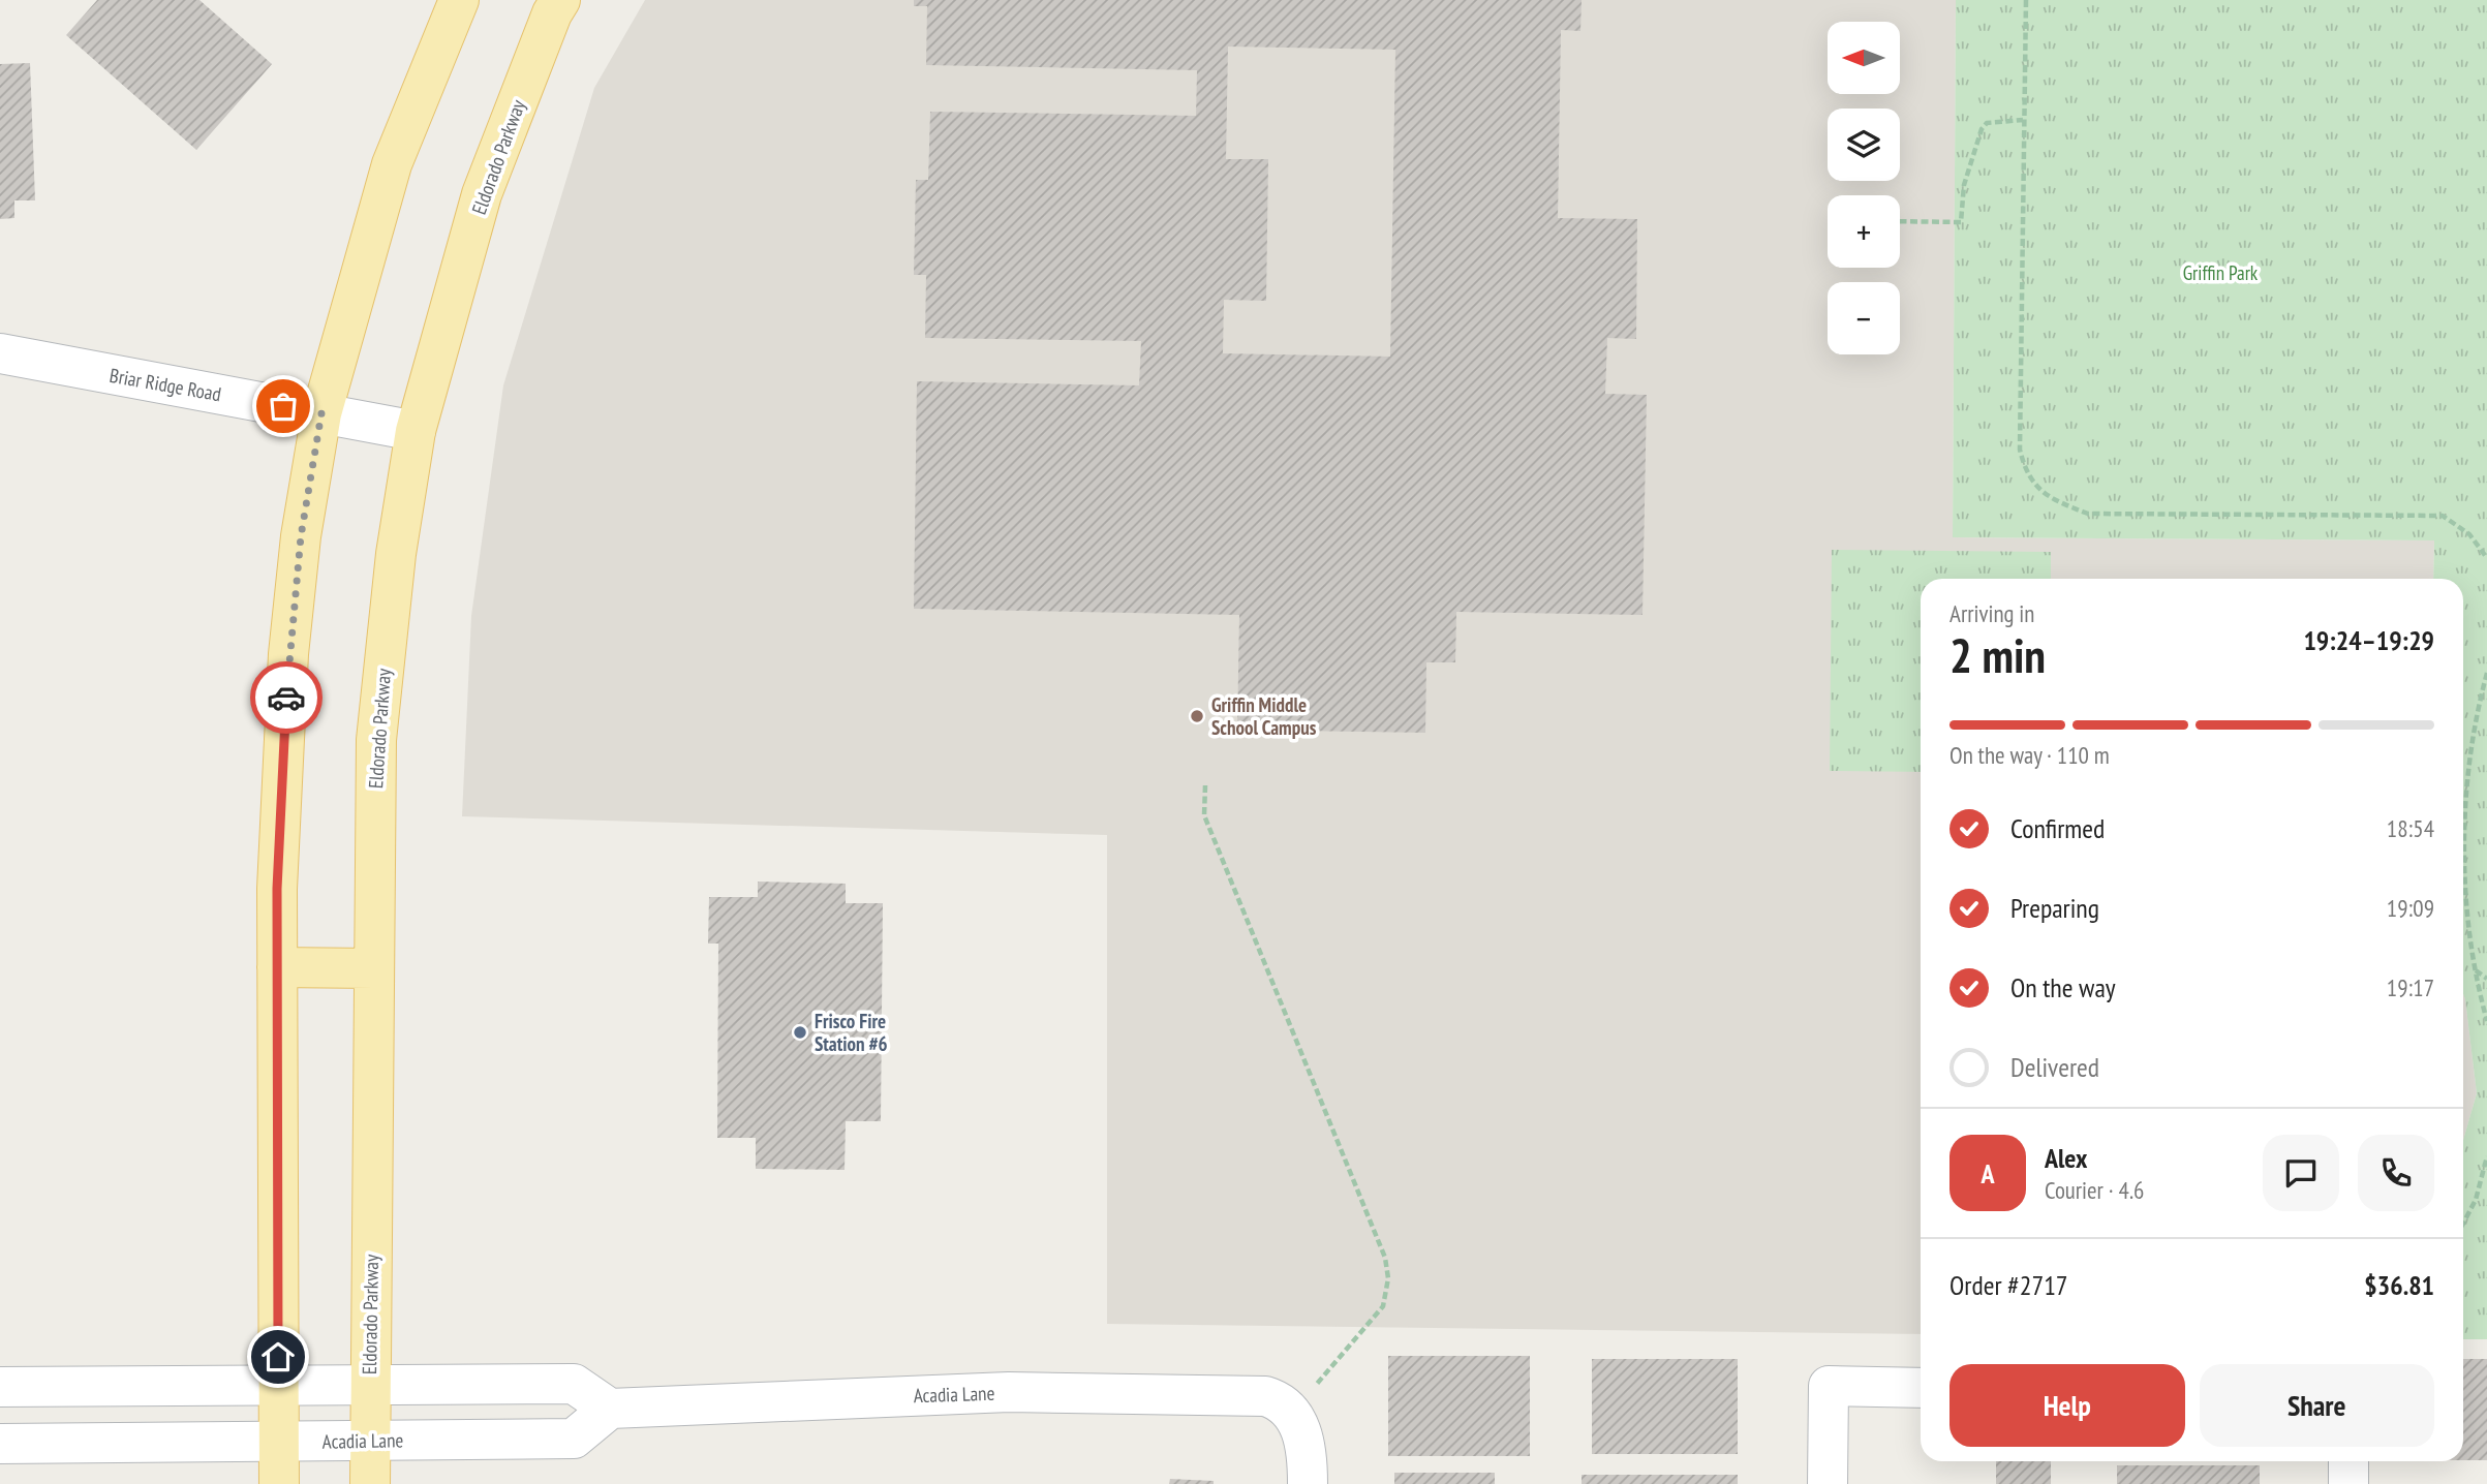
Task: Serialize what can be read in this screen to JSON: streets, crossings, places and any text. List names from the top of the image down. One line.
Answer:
{"streets":{"main road":["Eldorado Parkway"],"street":["Briar Ridge Road","Acadia Lane"]},"crossings":[["Eldorado Parkway","Briar Ridge Road"],["Eldorado Parkway","Acadia Lane"]],"parks":["Griffin Park"],"places":["Griffin Middle School Campus","Frisco Fire Station #6"],"north":"left","page":{"map_buttons":["+","−"],"heading":["2 min","Arriving in","19:24–19:29"],"panel":["Alex","Courier · 4.6","Order #2717","$36.81"],"bar":"On the way · 110 m","list":[["Confirmed","18:54"],["Preparing","19:09"],["On the way","19:17"],"Delivered"],"round":"A","buttons":["Help","Share"]}}
